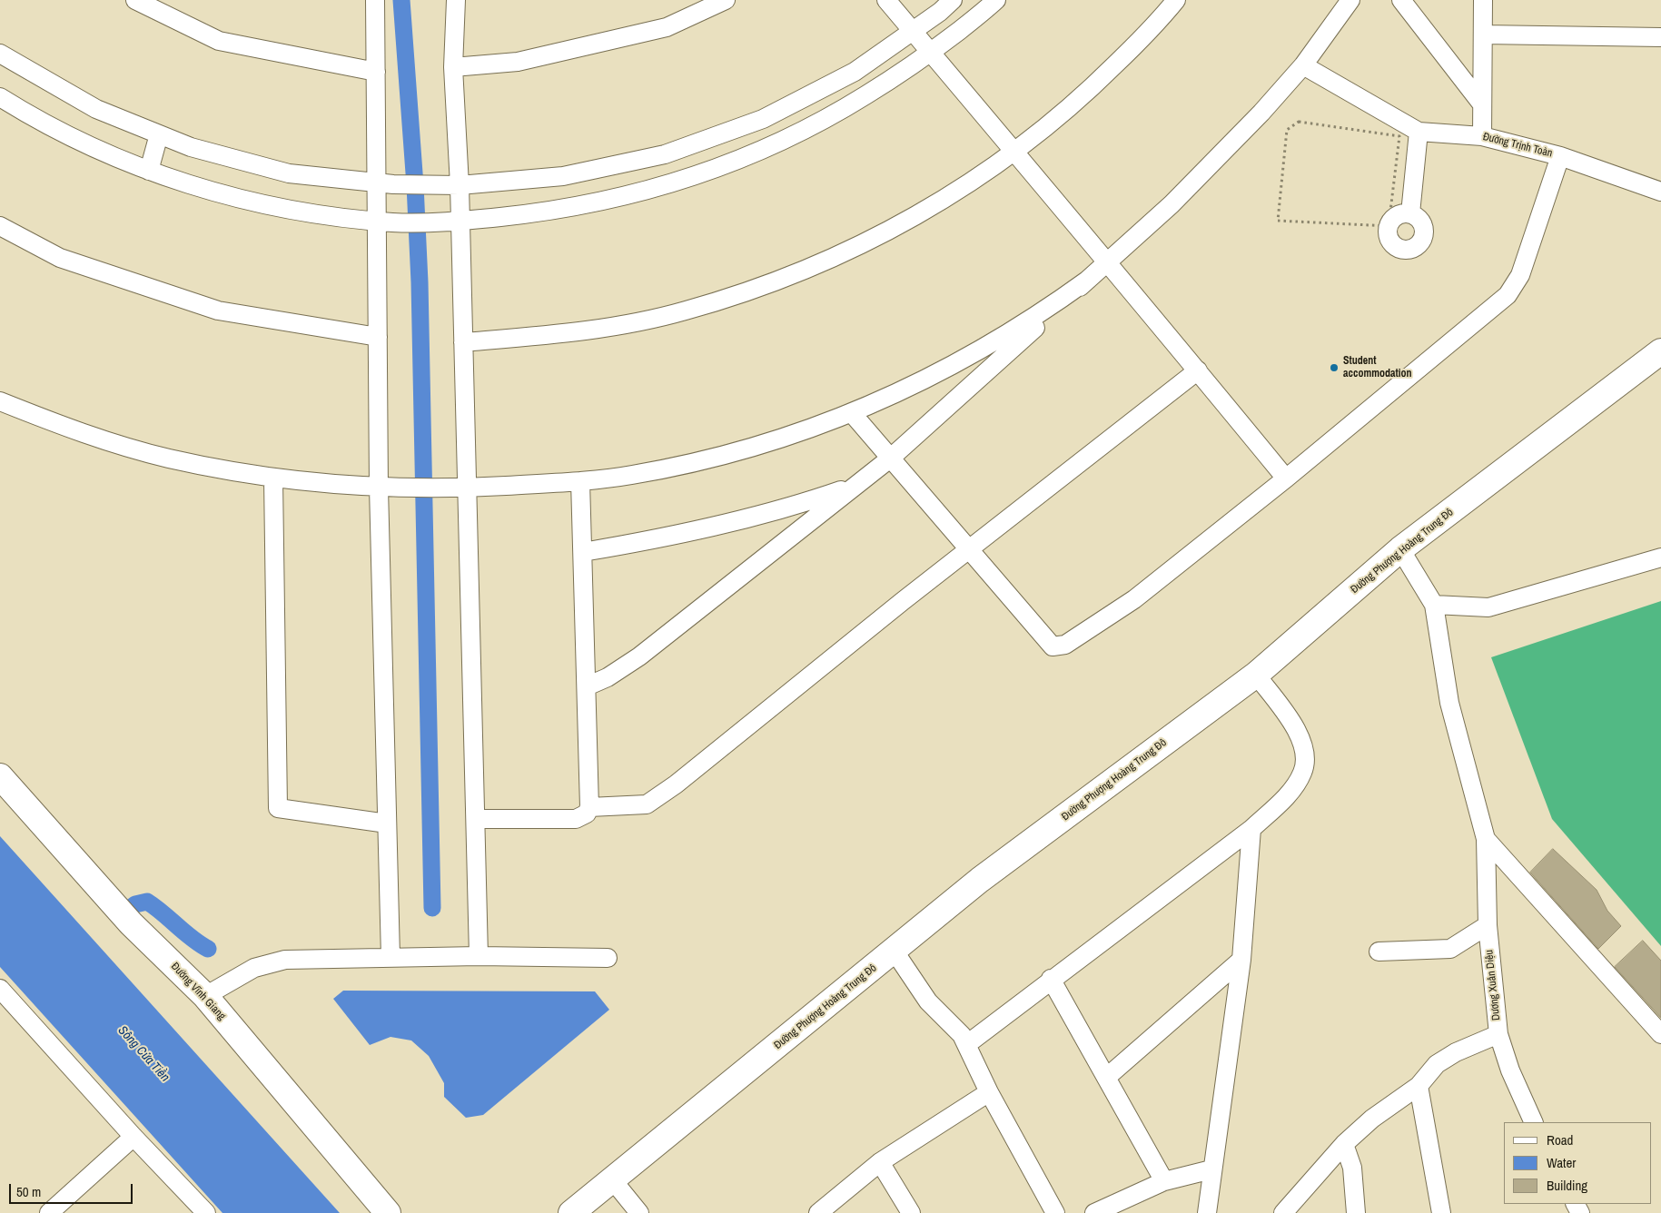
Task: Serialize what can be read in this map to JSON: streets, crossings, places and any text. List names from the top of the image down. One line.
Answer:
{"streets":{"street":["Đường Trịnh Toàn","Đường Phượng Hoàng Trung Đô","Dương Xuân Diệu","Đường Vĩnh Giang"]},"water":["Sông Cửa Tiền"],"places":["Student accommodation"],"legend":["Road","Water","Building"],"scale_bar":"50 m"}
